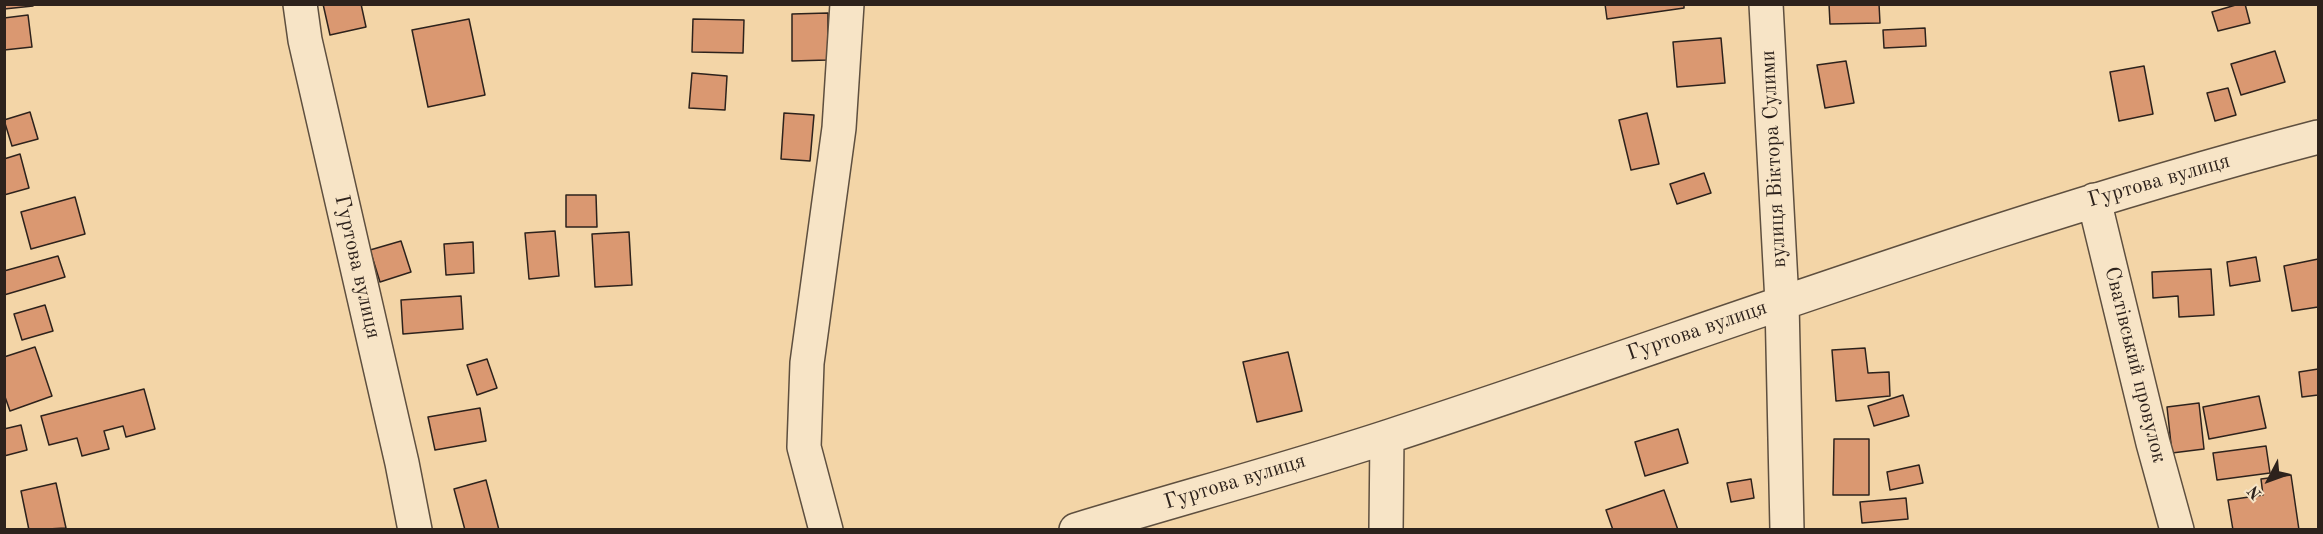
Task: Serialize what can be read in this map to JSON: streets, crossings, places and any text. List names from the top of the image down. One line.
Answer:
{"streets":{"street":["вулиця Віктора Сулими","Гуртова вулиця","Сватівський провулок"]},"crossings":[["вулиця Віктора Сулими","Гуртова вулиця"],["Гуртова вулиця","Сватівський провулок"]],"north":"bottom left"}
